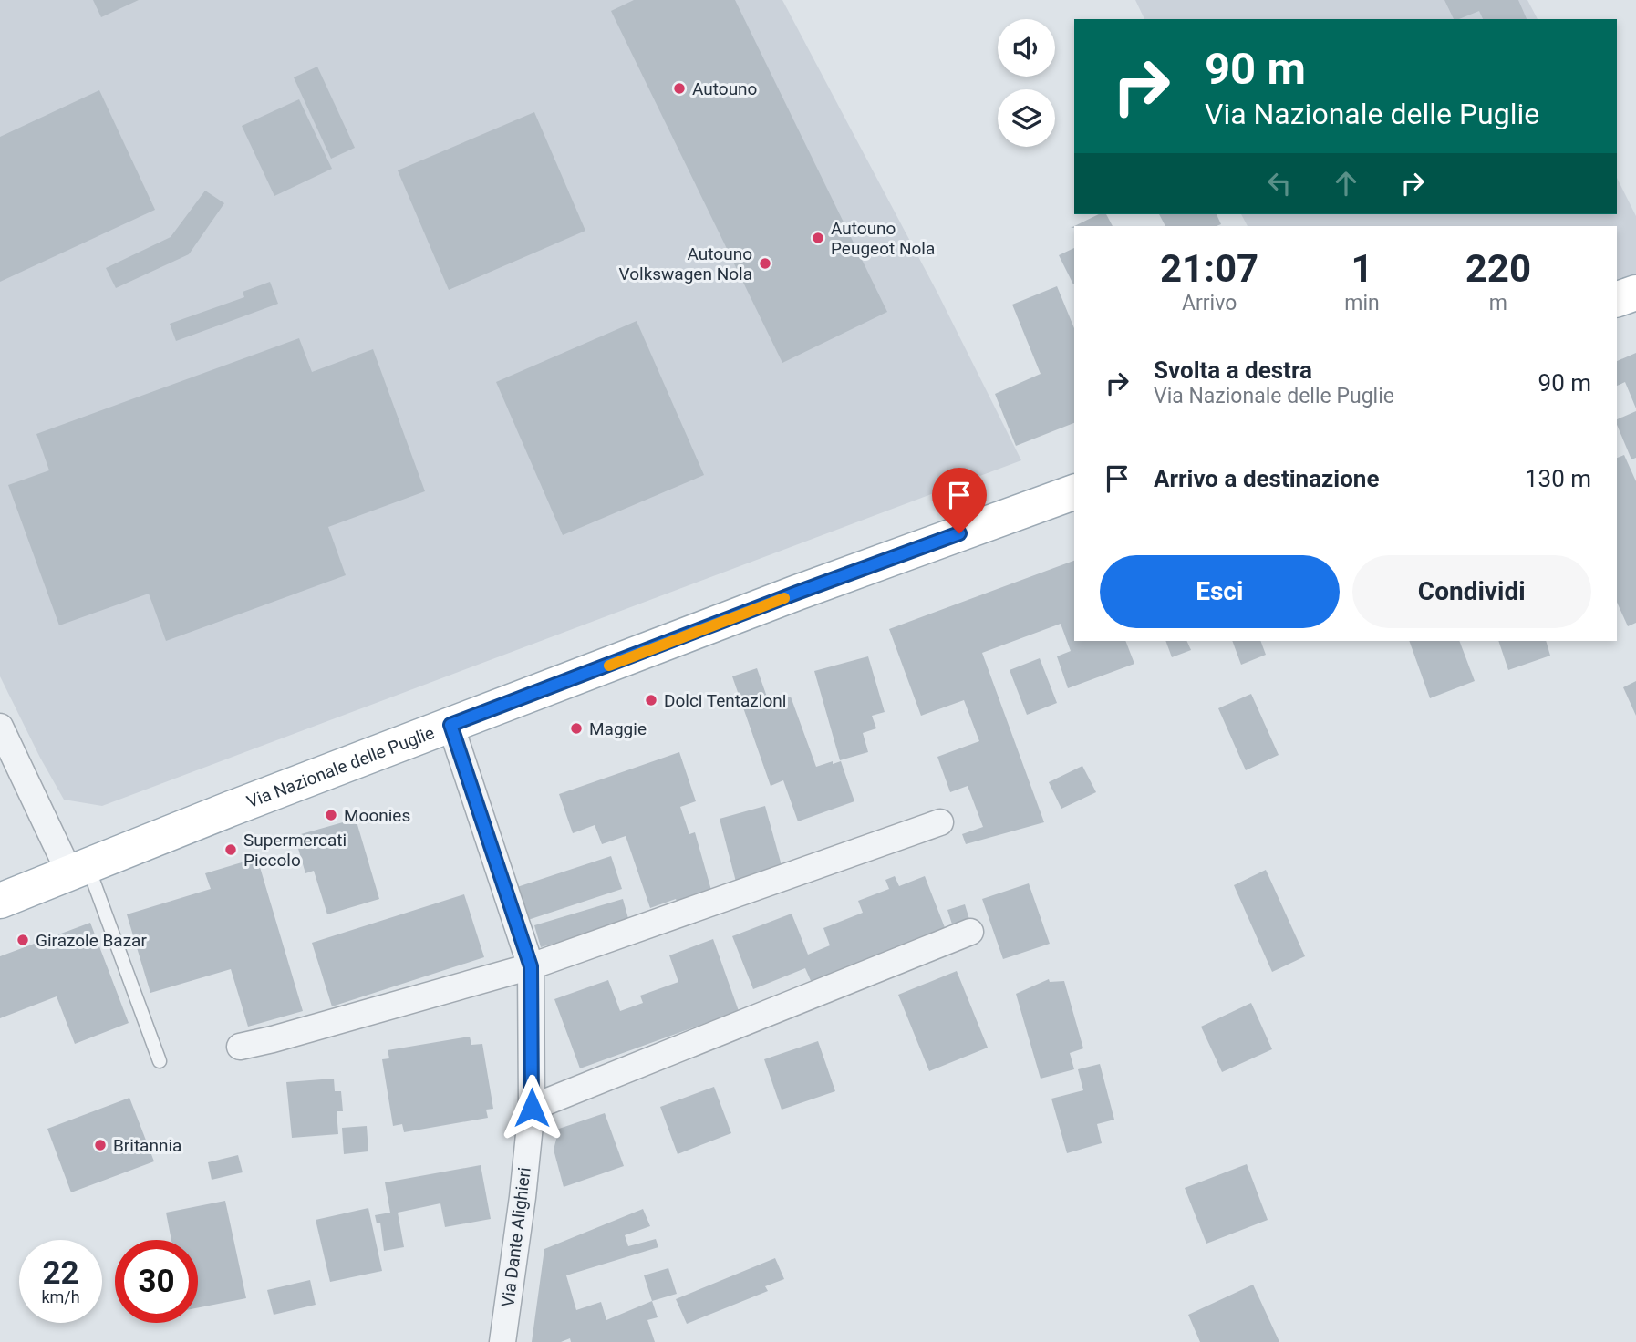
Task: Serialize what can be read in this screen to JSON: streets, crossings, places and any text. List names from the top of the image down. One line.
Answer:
{"streets":{"main road":["Via Nazionale delle Puglie"],"street":["Via Dante Alighieri"]},"crossings":[["Via Nazionale delle Puglie","Via Dante Alighieri"]],"places":["Autouno","Autouno Peugeot Nola","Autouno Volkswagen Nola","Dolci Tentazioni","Maggie","Moonies","Supermercati Piccolo","Girazole Bazar","Britannia"],"page":{"turn":["90 m","Via Nazionale delle Puglie"],"eta":["21:07","Arrivo","1","min","220","m"],"list":[{"name":"Svolta a destra","note":"Via Nazionale delle Puglie","value":"90 m"},{"name":"Arrivo a destinazione","value":"130 m"}],"buttons":["Esci","Condividi"],"speed":"22 km/h","limit":"30"}}
